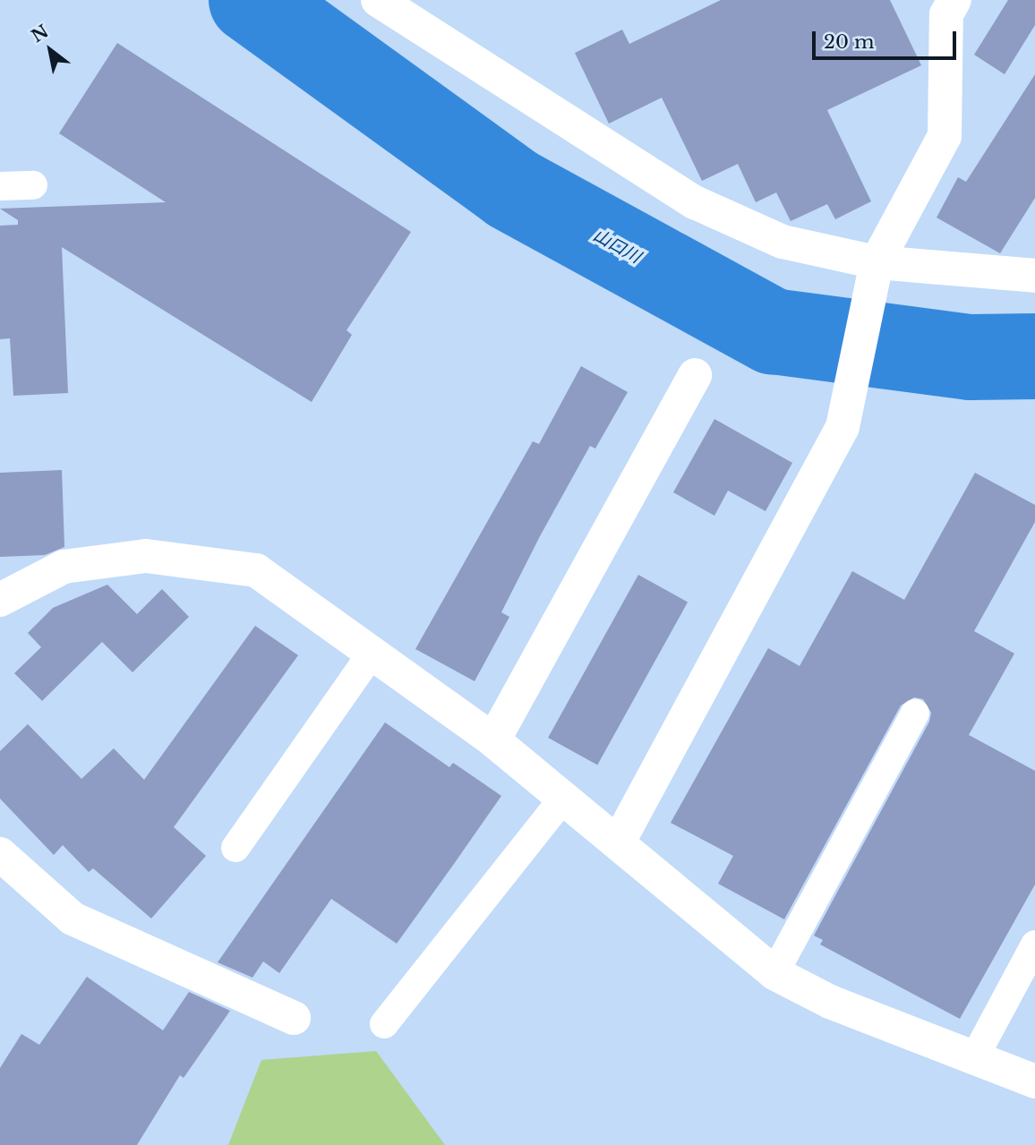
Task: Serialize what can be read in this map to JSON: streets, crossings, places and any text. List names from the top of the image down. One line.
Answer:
{"water":["山口川"],"scale_bar":"20 m","north":"top left"}
